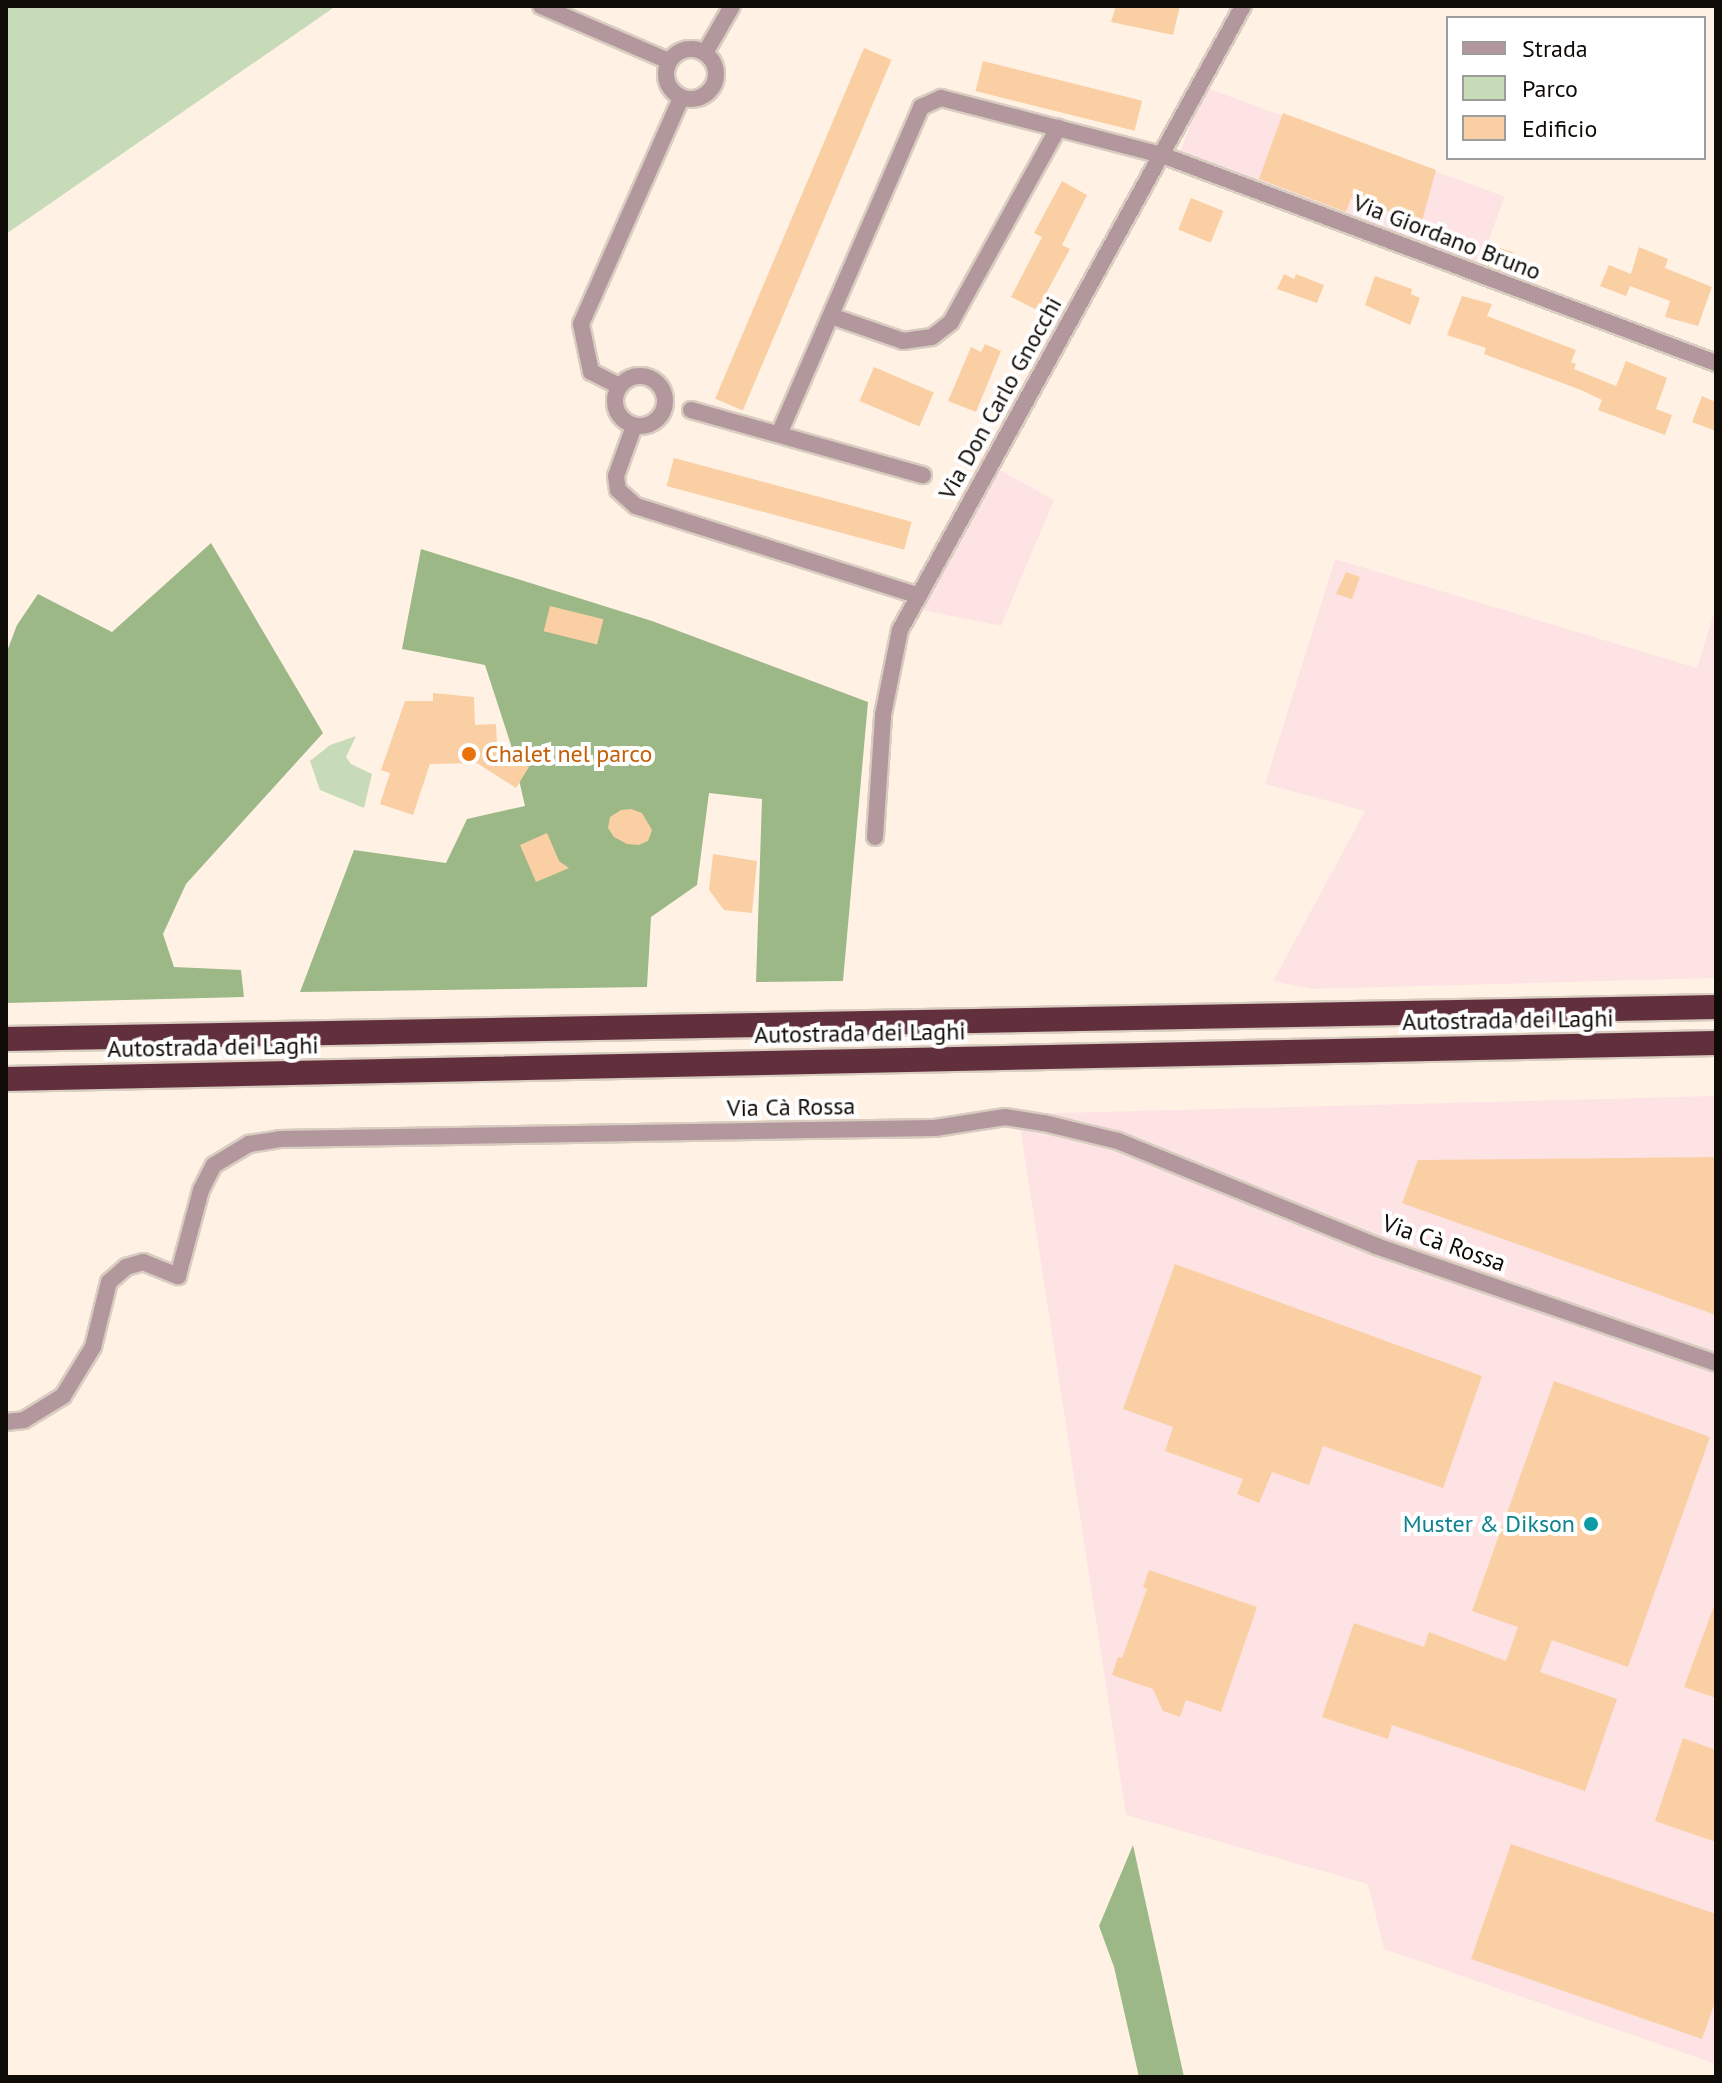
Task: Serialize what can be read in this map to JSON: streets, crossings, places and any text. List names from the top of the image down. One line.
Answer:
{"streets":{"highway":["Autostrada dei Laghi"],"street":["Via Giordano Bruno","Via Don Carlo Gnocchi","Via Cà Rossa"]},"crossings":[["Via Giordano Bruno","Via Don Carlo Gnocchi"]],"places":["Chalet nel parco","Muster & Dikson"],"legend":["Strada","Parco","Edificio"]}
